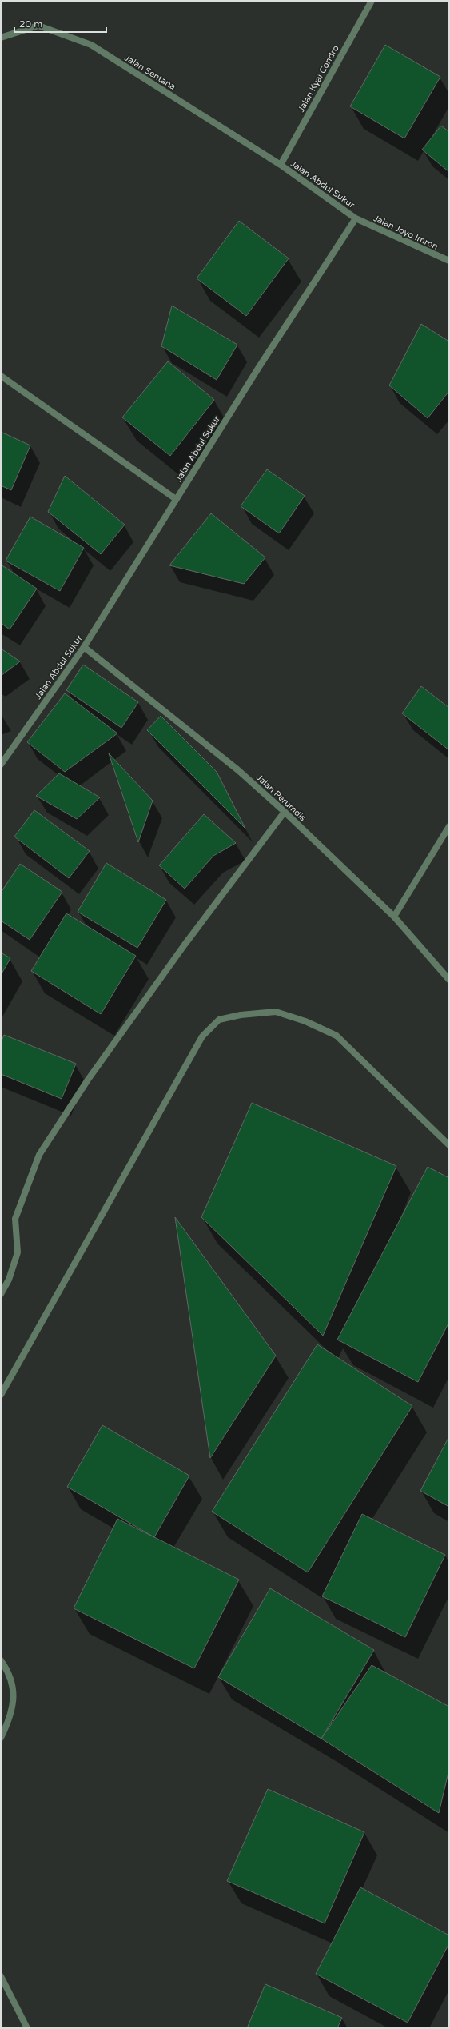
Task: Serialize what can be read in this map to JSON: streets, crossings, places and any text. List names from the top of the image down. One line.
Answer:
{"streets":{"street":["Jalan Sentana","Jalan Kyai Condro","Jalan Abdul Sukur","Jalan Joyo Imron","Jalan Perumdis"]},"crossings":[["Jalan Sentana","Jalan Kyai Condro"],["Jalan Sentana","Jalan Abdul Sukur"],["Jalan Kyai Condro","Jalan Abdul Sukur"],["Jalan Abdul Sukur","Jalan Joyo Imron"],["Jalan Abdul Sukur","Jalan Perumdis"]],"scale_bar":"20 m"}
